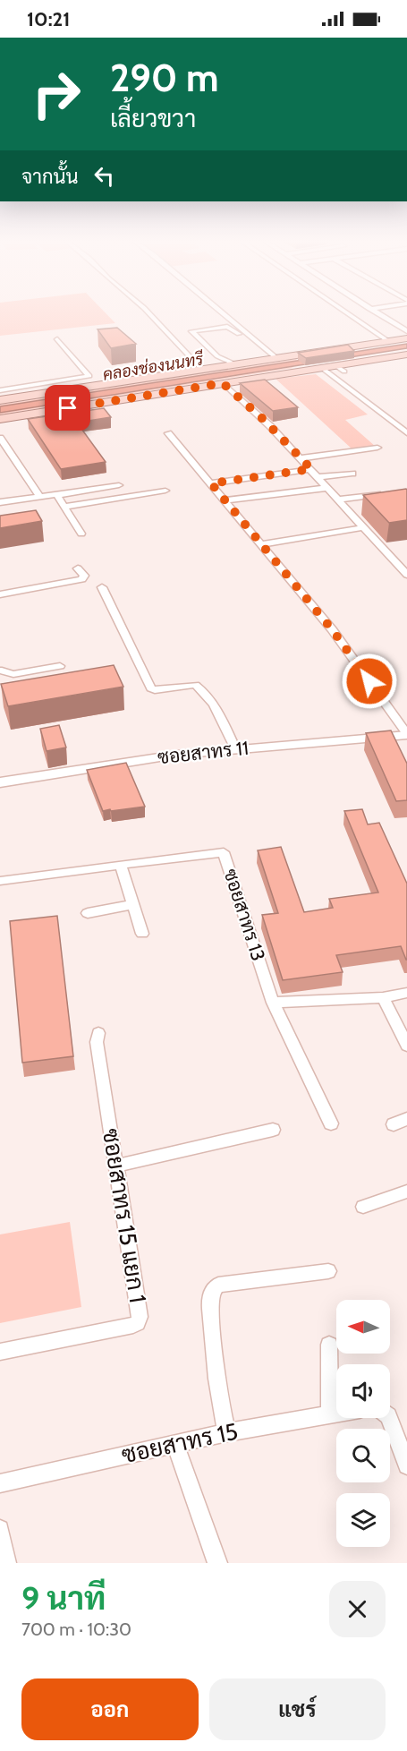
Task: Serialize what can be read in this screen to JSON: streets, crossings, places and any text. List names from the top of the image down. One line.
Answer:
{"streets":{"street":["ซอยสาทร 11","ซอยสาทร 13","ซอยสาทร 15 แยก 1","ซอยสาทร 15"]},"water":["คลองช่องนนทรี"],"north":"left","page":{"status":"10:21","turn":["290 m","เลี้ยวขวา"],"then":"จากนั้น","heading":["9 นาที","700 m · 10:30"],"buttons":["ออก","แชร์"]}}
